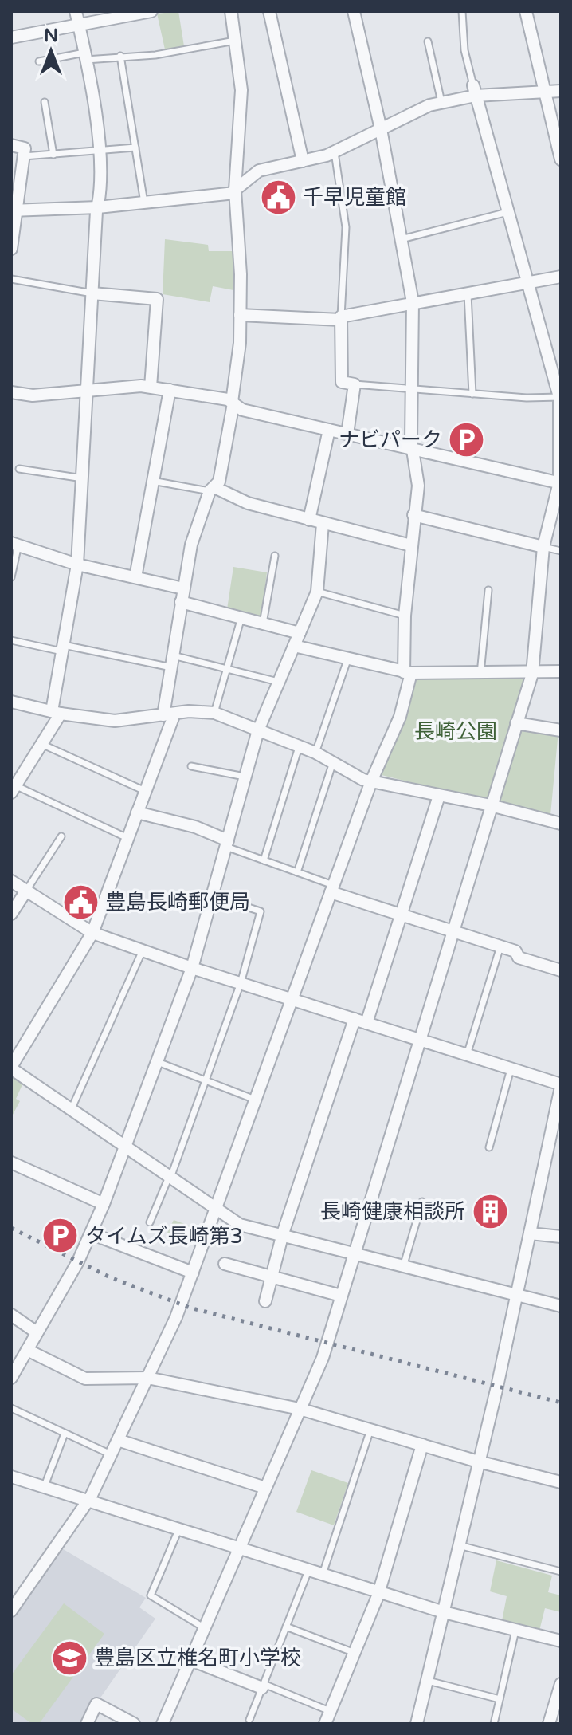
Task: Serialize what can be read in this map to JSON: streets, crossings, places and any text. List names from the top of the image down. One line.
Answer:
{"parks":["長崎公園"],"places":{"public building":["千早児童館","豊島長崎郵便局"],"parking":["ナビパーク","タイムズ長崎第3"],"building":["長崎健康相談所"],"school or university":["豊島区立椎名町小学校"]},"north":"top"}
